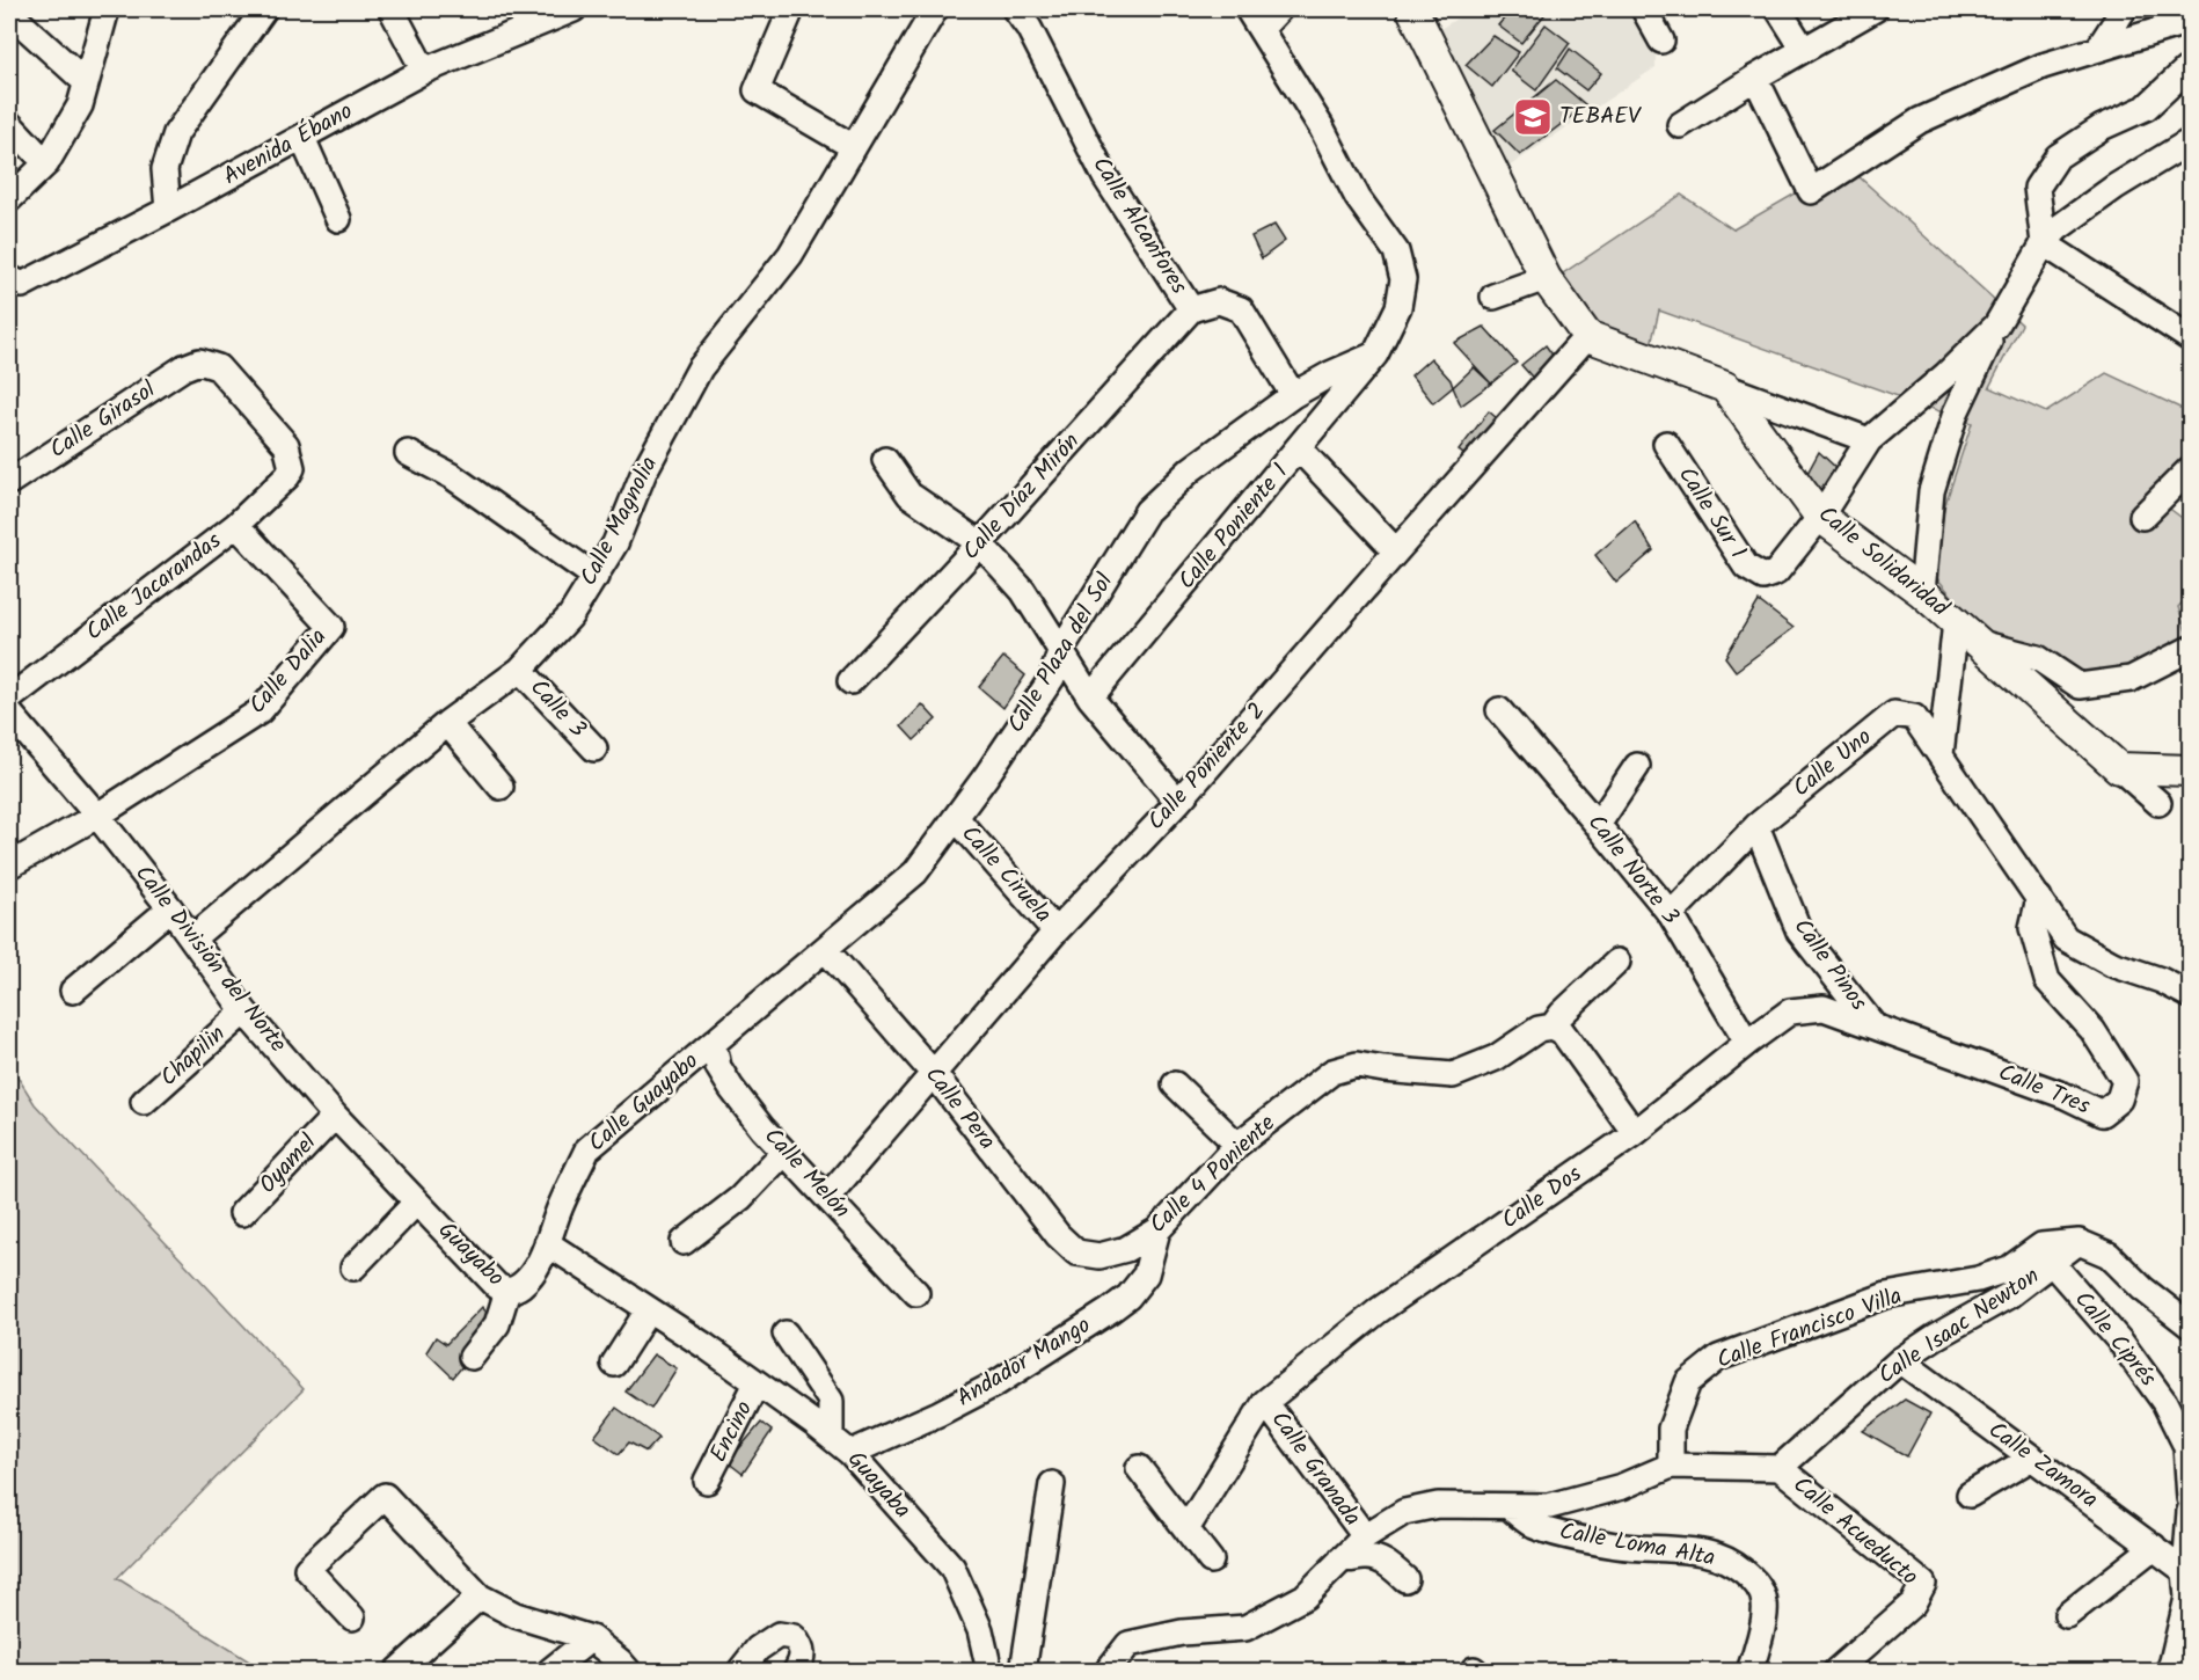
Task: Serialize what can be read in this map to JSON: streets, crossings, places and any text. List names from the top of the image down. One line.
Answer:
{"streets":{"main road":["Calle Solidaridad"],"street":["Avenida Ébano","Calle Alcanfores","Calle Girasol","Calle Díaz Mirón","Calle Sur 1","Calle Magnolia","Calle Poniente 1","Calle Jacarandas","Calle Plaza del Sol","Calle Dalia","Calle 3","Calle Uno","Calle Poniente 2","Calle Norte 3","Calle Ciruela","Calle División del Norte","Calle Pinos","Chapilin","Calle Tres","Calle Guayabo","Calle Pera","Oyamel","Calle Melón","Calle 4 Poniente","Calle Dos","Guayabo","Calle Isaac Newton","Calle Francisco Villa","Calle Ciprés","Andador Mango","Encino","Calle Zamora","Calle Granada","Guayaba","Calle Acueducto","Calle Loma Alta"]},"crossings":[["Calle Alcanfores","Calle Díaz Mirón"],["Calle Alcanfores","Calle Plaza del Sol"],["Calle Girasol","Calle Jacarandas"],["Calle Sur 1","Calle Solidaridad"],["Calle Magnolia","Calle 3"],["Calle Magnolia","Calle División del Norte"],["Calle Poniente 1","Calle Plaza del Sol"],["Calle Jacarandas","Calle Dalia"],["Calle Plaza del Sol","Calle Ciruela"],["Calle Plaza del Sol","Calle Guayabo"],["Calle Plaza del Sol","Calle Pera"],["Calle Plaza del Sol","Calle Melón"],["Calle Dalia","Calle División del Norte"],["Calle Uno","Calle Norte 3"],["Calle Uno","Calle Pinos"],["Calle Poniente 2","Calle Ciruela"],["Calle Poniente 2","Calle Pera"],["Calle Poniente 2","Calle Melón"],["Calle Norte 3","Calle Dos"],["Calle División del Norte","Chapilin"],["Calle División del Norte","Oyamel"],["Calle División del Norte","Guayabo"],["Calle Pinos","Calle Tres"],["Calle Tres","Calle Dos"],["Calle Guayabo","Calle Melón"],["Calle Guayabo","Guayabo"],["Calle Guayabo","Guayaba"],["Calle Pera","Calle 4 Poniente"],["Calle 4 Poniente","Andador Mango"],["Calle Dos","Calle Granada"],["Guayabo","Guayaba"],["Calle Isaac Newton","Calle Francisco Villa"],["Calle Isaac Newton","Calle Ciprés"],["Calle Isaac Newton","Calle Zamora"],["Calle Isaac Newton","Calle Acueducto"],["Calle Francisco Villa","Calle Acueducto"],["Andador Mango","Guayaba"],["Encino","Guayaba"]],"places":{"school or university":["TEBAEV"]}}
